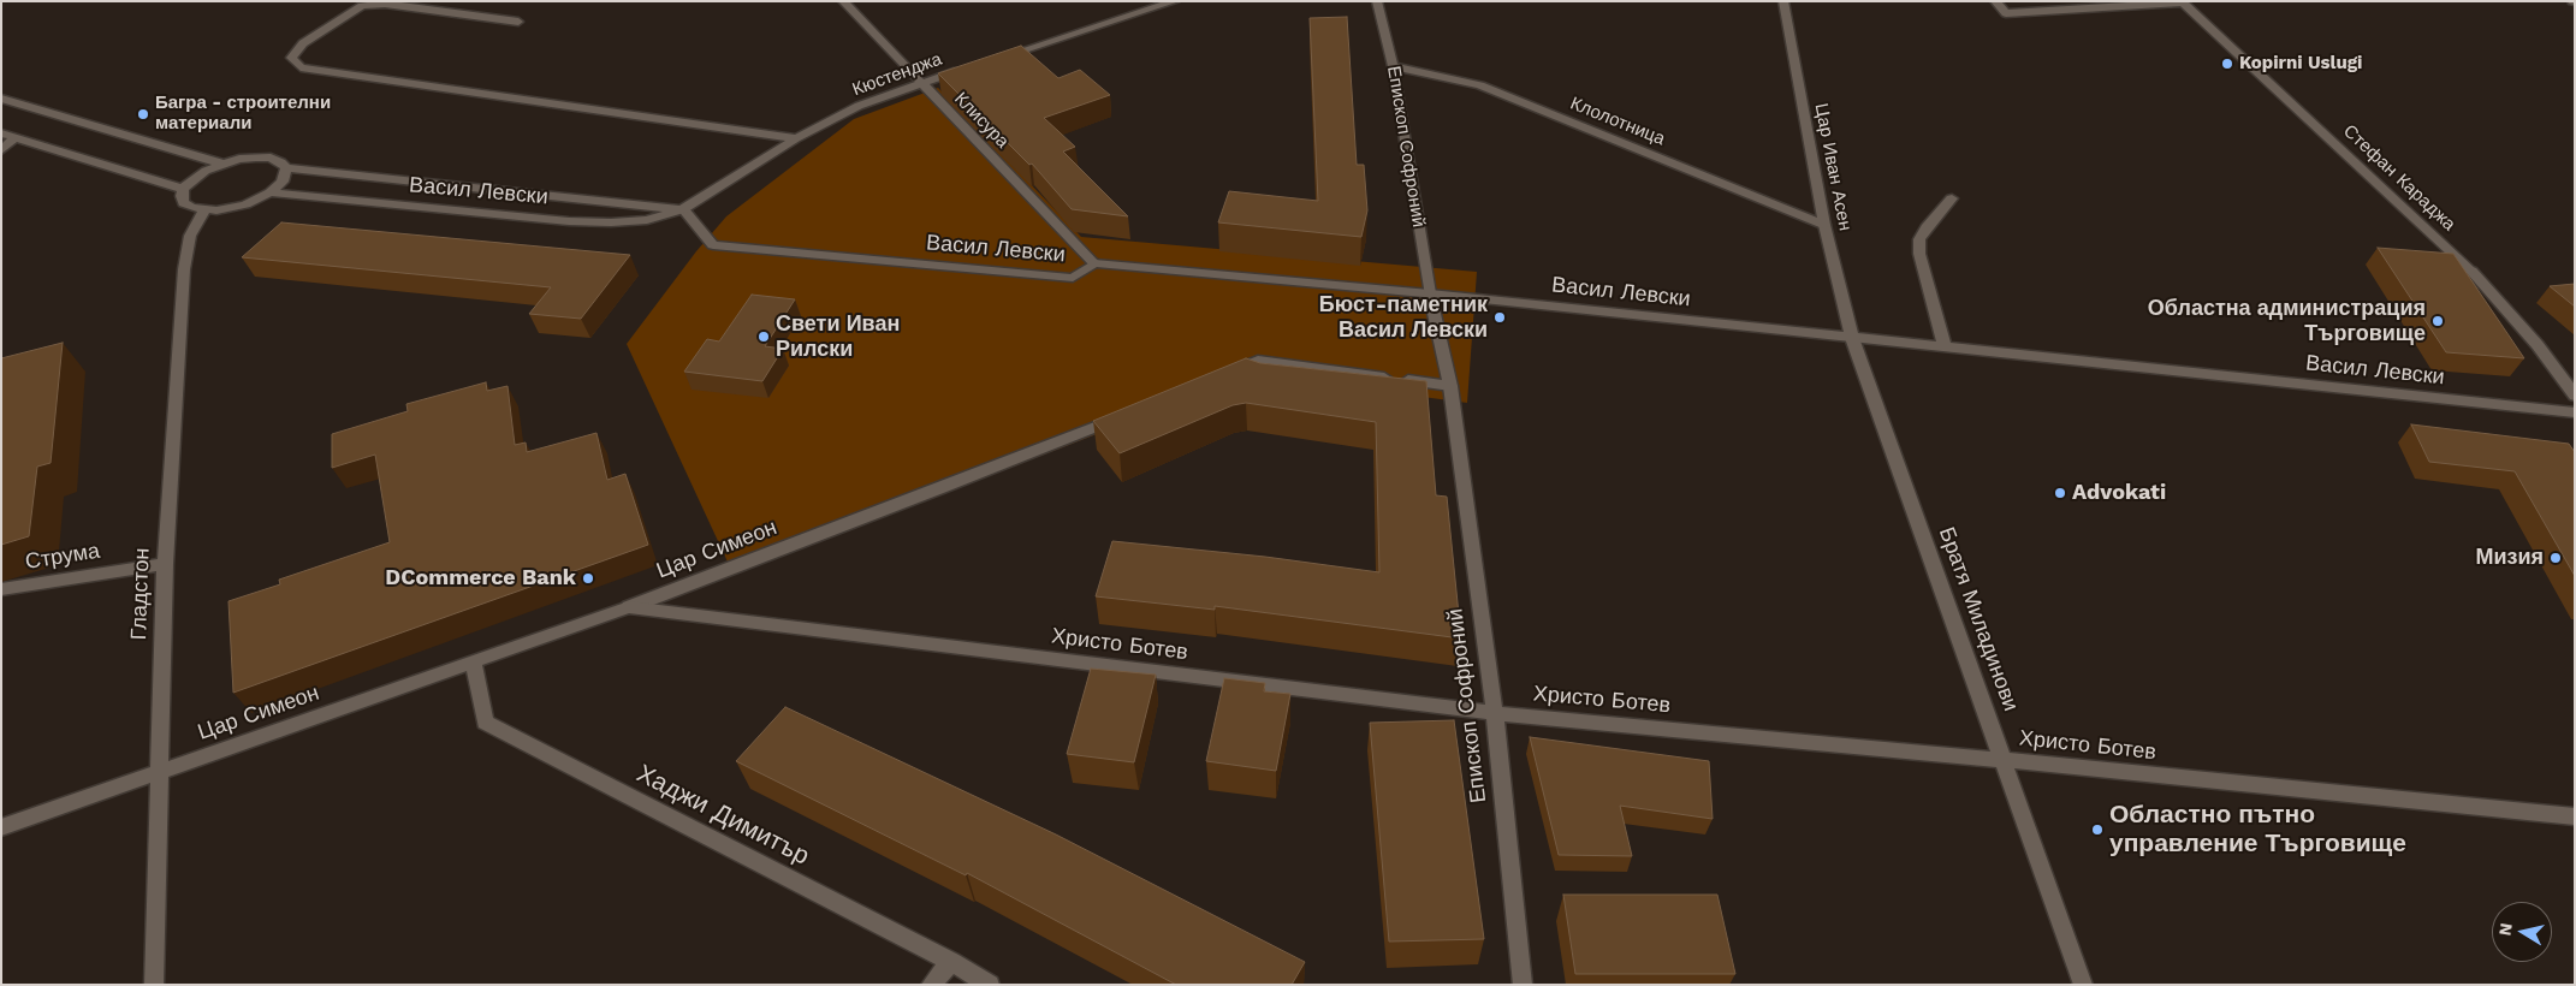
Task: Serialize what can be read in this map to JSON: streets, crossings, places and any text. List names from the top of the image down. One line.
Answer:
{"streets":{"street":["Кюстенджа","Клисура","Клолотница","Епископ Софроний","Цар Иван Асен","Стефан Караджа","Васил Левски","Цар Симеон","Струма","Гладстон","Братя Миладинови","Христо Ботев","Хаджи Димитър"]},"crossings":[["Кюстенджа","Клисура"],["Кюстенджа","Васил Левски"],["Клисура","Васил Левски"],["Клолотница","Епископ Софроний"],["Клолотница","Цар Иван Асен"],["Епископ Софроний","Васил Левски"],["Епископ Софроний","Христо Ботев"],["Цар Иван Асен","Васил Левски"],["Цар Иван Асен","Братя Миладинови"],["Васил Левски","Братя Миладинови"],["Цар Симеон","Гладстон"],["Цар Симеон","Христо Ботев"],["Цар Симеон","Хаджи Димитър"],["Струма","Гладстон"],["Братя Миладинови","Христо Ботев"]],"places":["Kopirni Uslugi","Багра - строителни материали","Бюст-паметник Васил Левски","Областна администрация Търговище","Свети Иван Рилски","Advokati","Мизия","DCommerce Bank","Областно пътно управление Търговище"],"north":"left"}
